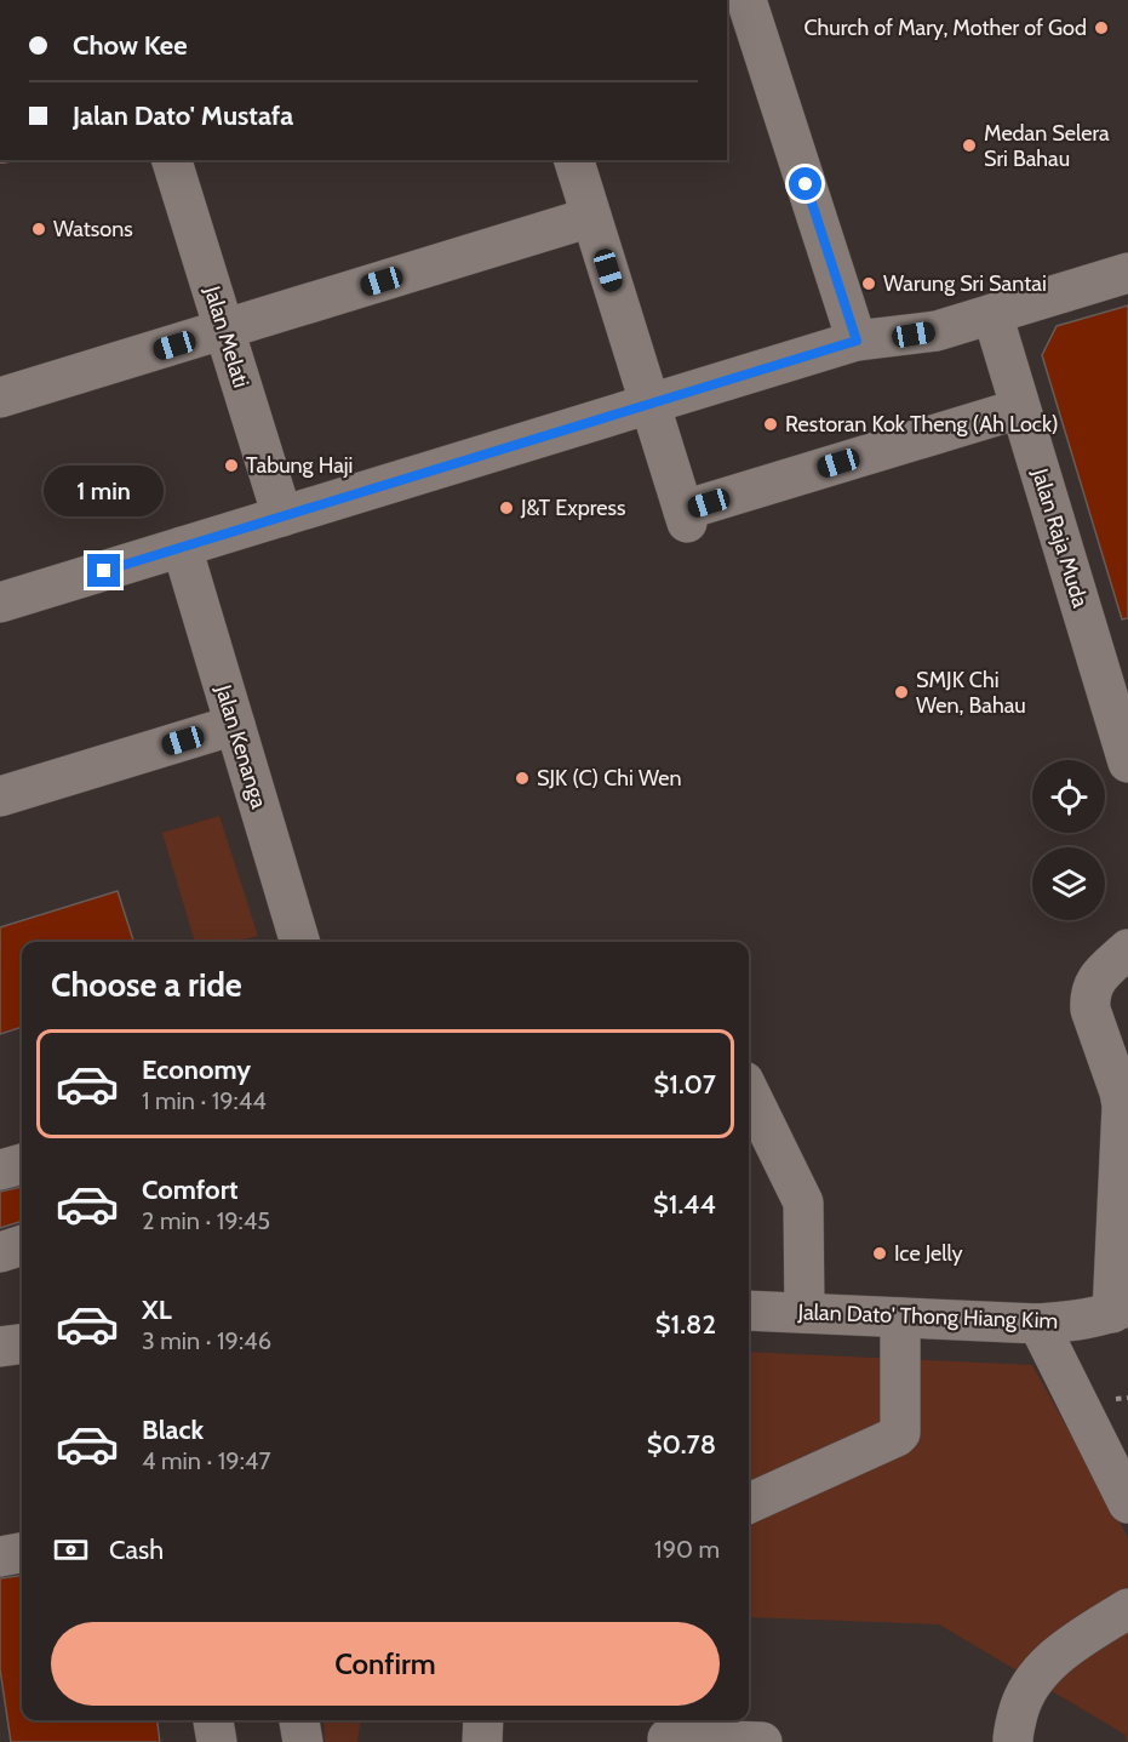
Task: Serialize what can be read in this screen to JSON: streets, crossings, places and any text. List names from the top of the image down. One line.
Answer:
{"streets":{"street":["Jalan Melati","Jalan Raja Muda","Jalan Kenanga","Jalan Dato' Thong Hiang Kim"]},"places":["Church of Mary, Mother of God","Medan Selera Sri Bahau","Watsons","Warung Sri Santai","Restoran Kok Theng (Ah Lock)","Tabung Haji","J&T Express","SMJK Chi Wen, Bahau","SJK (C) Chi Wen","Ice Jelly"],"page":{"banner":["Chow Kee","Jalan Dato' Mustafa"],"bubble":"1 min","heading":"Choose a ride","list":[{"name":"Economy","note":"1 min · 19:44","value":"$1.07"},{"name":"Comfort","note":"2 min · 19:45","value":"$1.44"},{"name":"XL","note":"3 min · 19:46","value":"$1.82"},{"name":"Black","note":"4 min · 19:47","value":"$0.78"}],"pay":["Cash","190 m"],"buttons":"Confirm"}}
